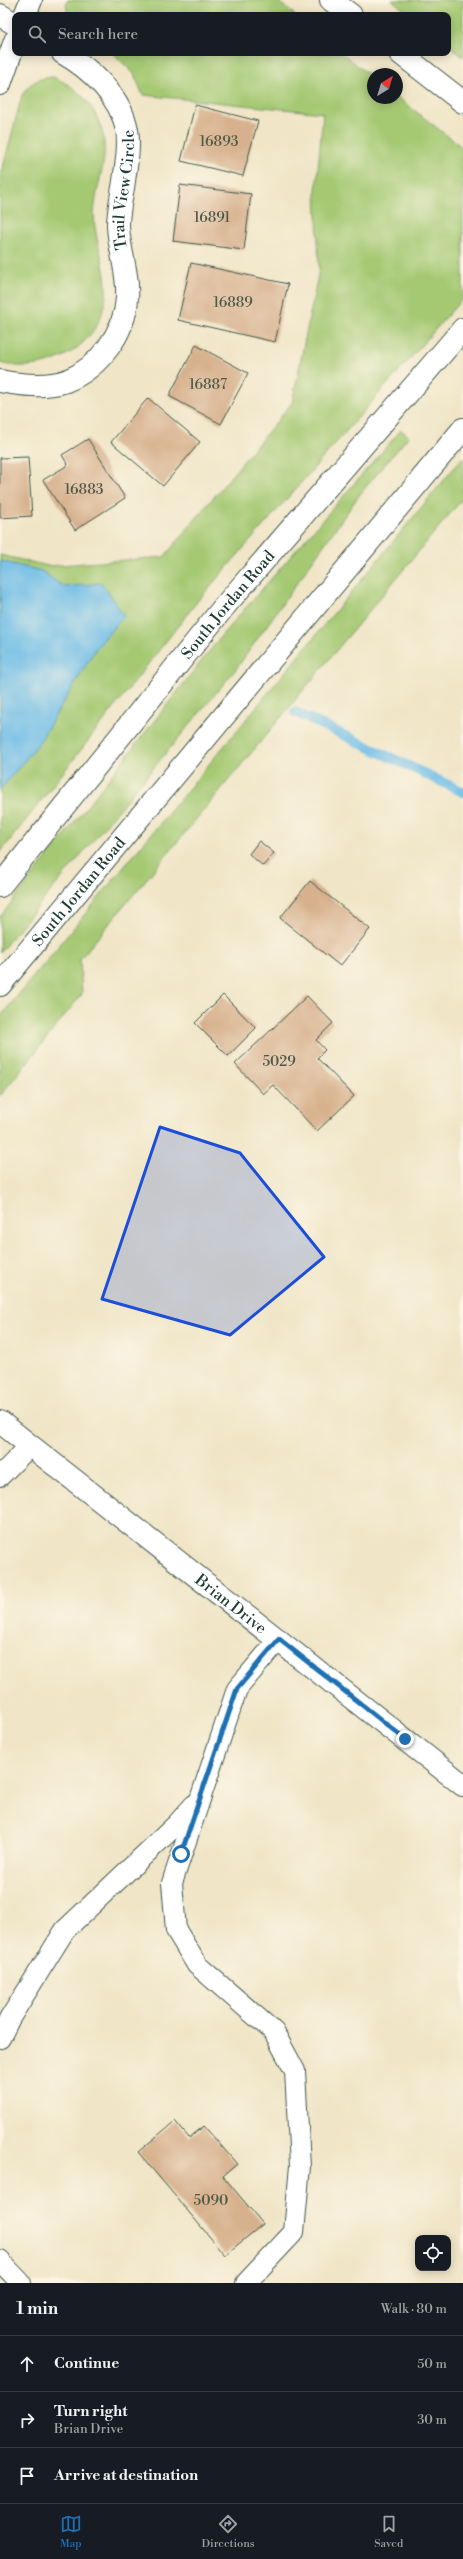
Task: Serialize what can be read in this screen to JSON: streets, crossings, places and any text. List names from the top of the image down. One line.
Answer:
{"streets":{"main road":["Trail View Circle","South Jordan Road","Brian Drive"]},"house_numbers":["16893","16891","16889","16887","16883","5029","5090"],"north":"top right","page":{"search":"Search here","heading":["1 min","Walk · 80 m"],"list":[["Continue","50 m"],["Turn right","Brian Drive","30 m"],"Arrive at destination"],"nav":["Map","Directions","Saved"]}}
